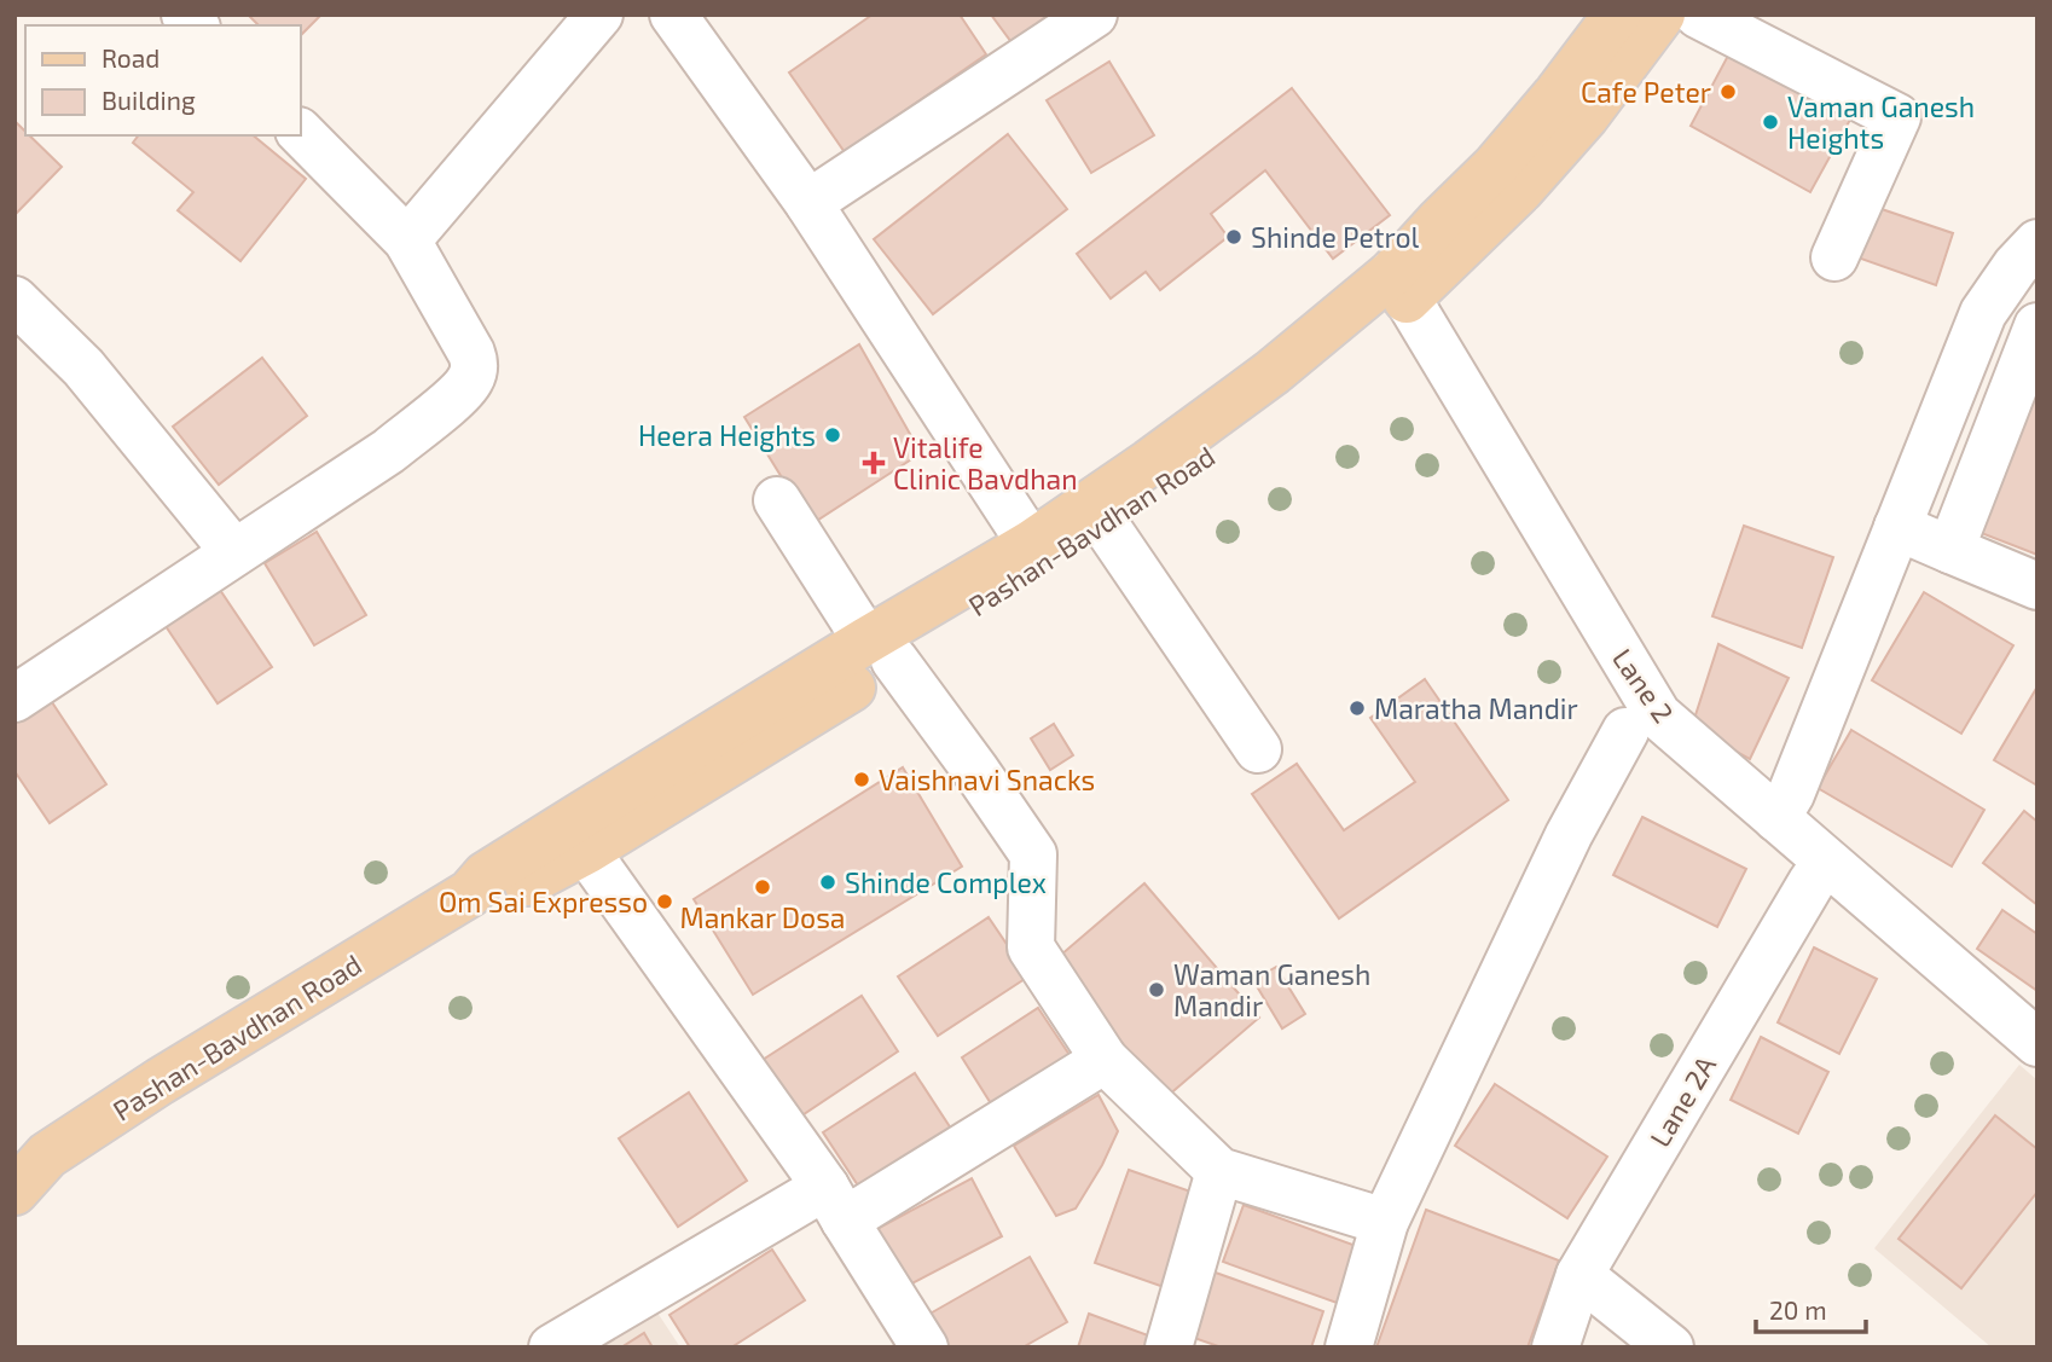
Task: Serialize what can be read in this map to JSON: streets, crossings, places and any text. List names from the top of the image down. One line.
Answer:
{"streets":{"main road":["Pashan-Bavdhan Road"],"street":["Lane 2","Lane 2A"]},"crossings":[["Pashan-Bavdhan Road","Lane 2"],["Lane 2","Lane 2A"]],"places":{"other":["Cafe Peter","Vaman Ganesh Heights","Shinde Petrol","Heera Heights","Maratha Mandir","Vaishnavi Snacks","Shinde Complex","Mankar Dosa","Om Sai Expresso","Waman Ganesh Mandir"],"health":["Vitalife Clinic Bavdhan"]},"legend":["Road","Building"],"scale_bar":"20 m"}
